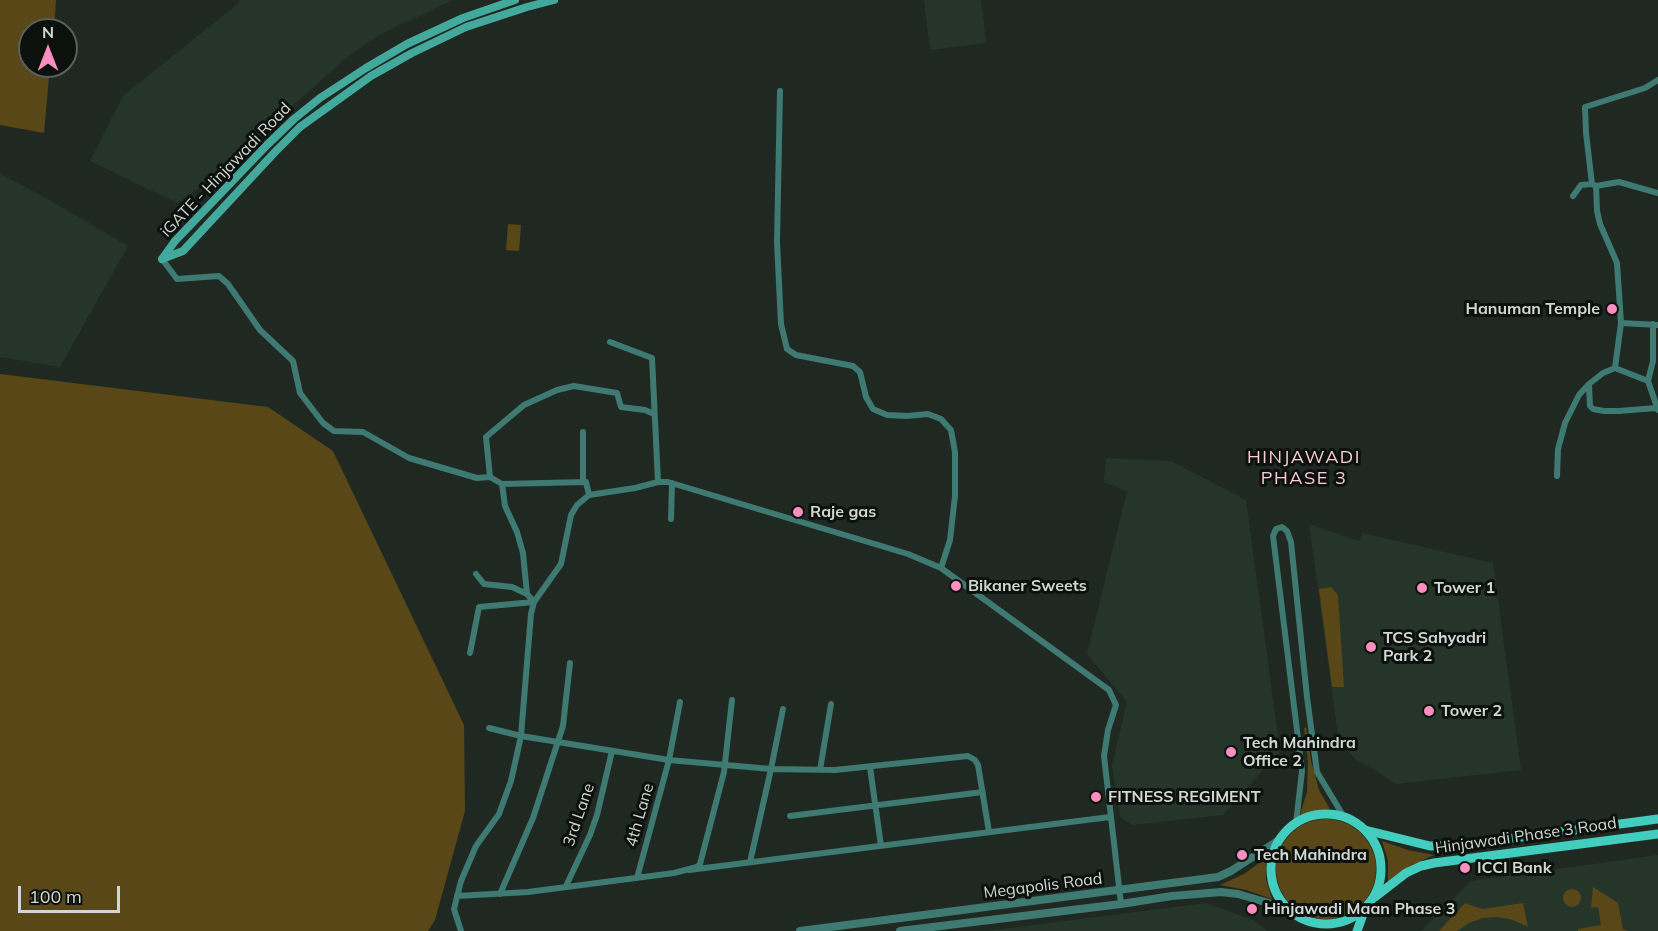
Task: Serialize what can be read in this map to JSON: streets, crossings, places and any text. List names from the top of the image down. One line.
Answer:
{"streets":{"main road":["iGATE - Hinjawadi Road","Hinjawadi Phase 3 Road"],"street":["3rd Lane","4th Lane","Megapolis Road"]},"crossings":[["Hinjawadi Phase 3 Road","Megapolis Road"]],"districts":["HINJAWADI PHASE 3"],"places":["Hanuman Temple","Raje gas","Bikaner Sweets","Tower 1","TCS Sahyadri Park 2","Tower 2","Tech Mahindra Office 2","FITNESS REGIMENT","Tech Mahindra","ICCI Bank","Hinjawadi Maan Phase 3"],"scale_bar":"100 m","north":"top"}
